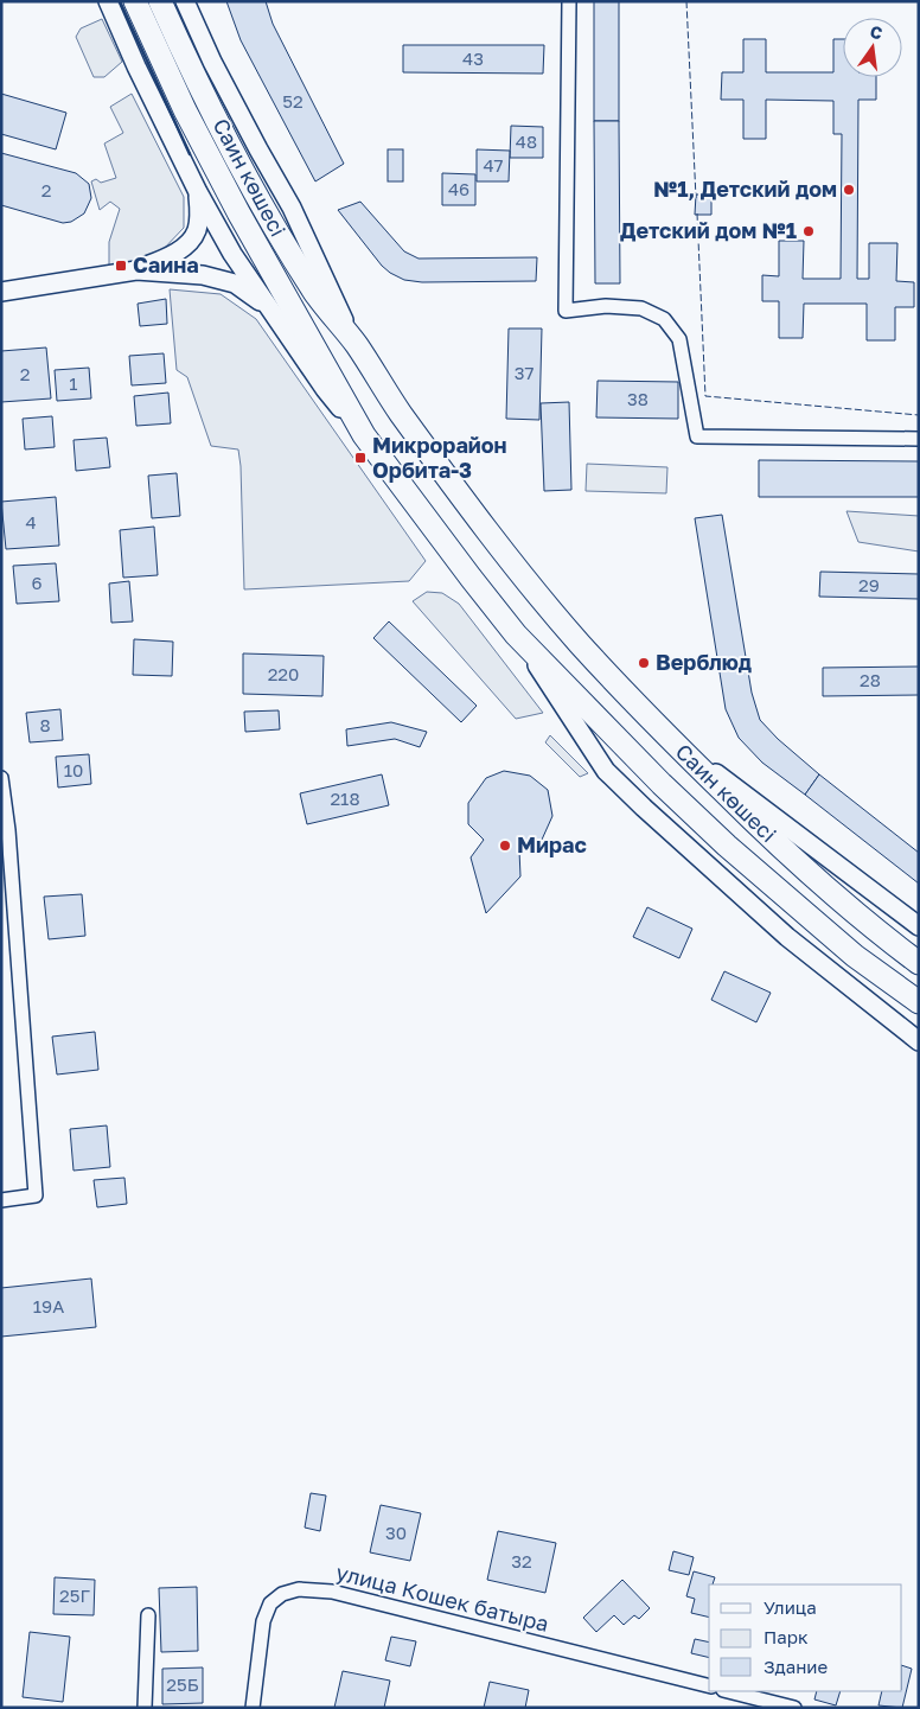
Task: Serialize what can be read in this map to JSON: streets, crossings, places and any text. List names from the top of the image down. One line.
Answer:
{"streets":{"main road":["Саин көшесі"],"street":["улица Кошек батыра"]},"places":{"other":["№1, Детский дом","Детский дом №1","Верблюд","Мирас"],"transit":["Саина","Микрорайон Орбита-3"]},"house_numbers":["43","52","48","47","46","2","37","2","1","38","4","6","29","220","28","8","10","218","19А","30","32","25Г","25Б"],"legend":["Улица","Парк","Здание"],"north":"top"}
